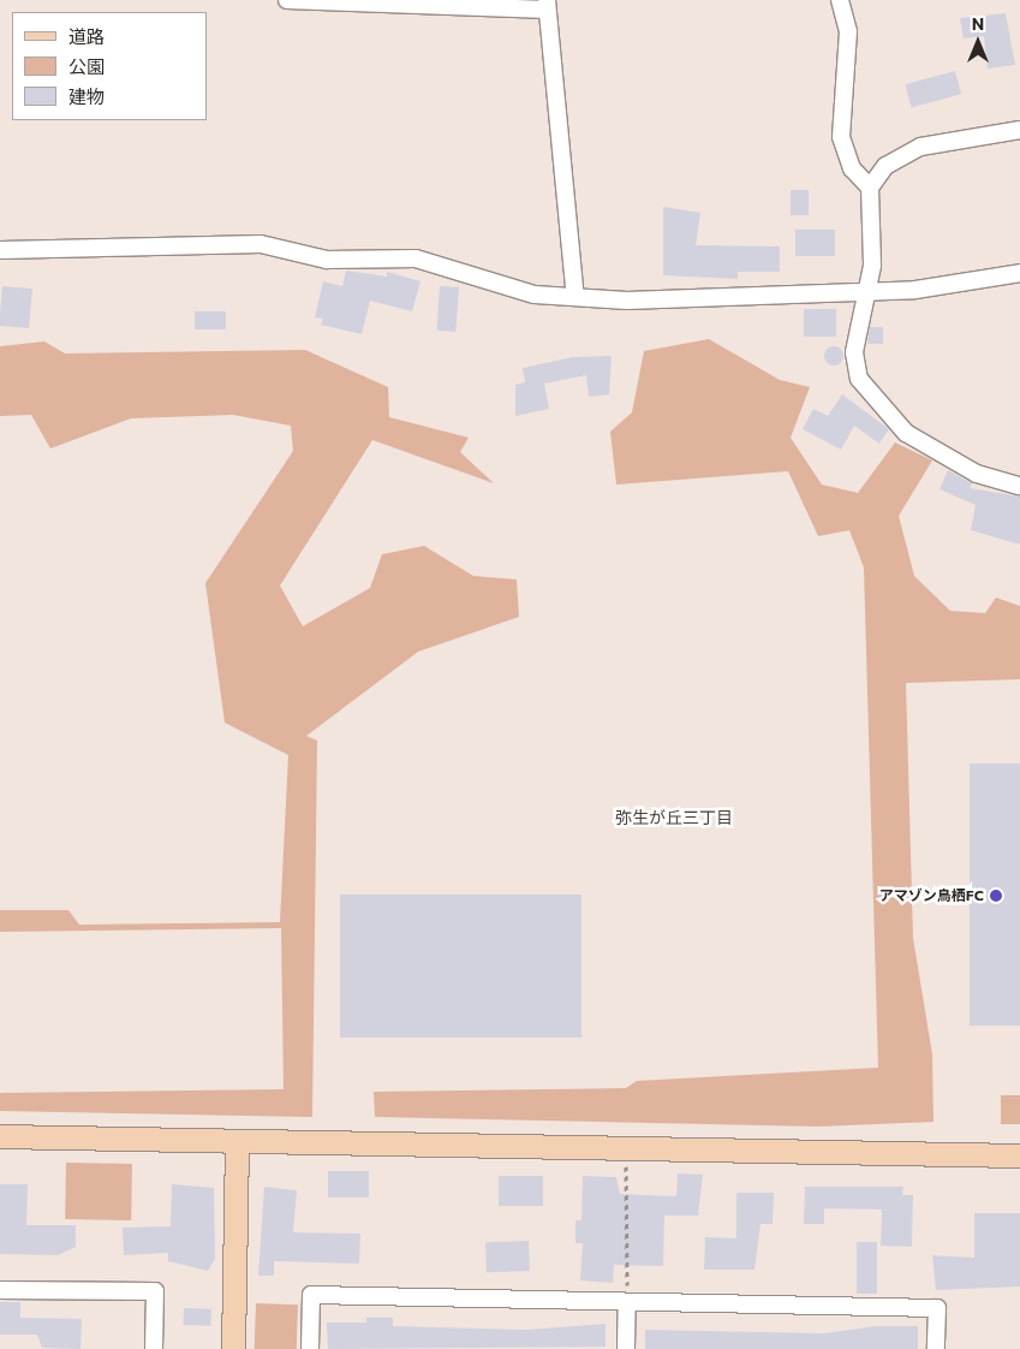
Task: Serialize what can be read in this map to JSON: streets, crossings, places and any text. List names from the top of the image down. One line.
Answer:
{"districts":["弥生が丘三丁目"],"places":["アマゾン鳥栖FC"],"legend":["道路","公園","建物"],"north":"top"}
